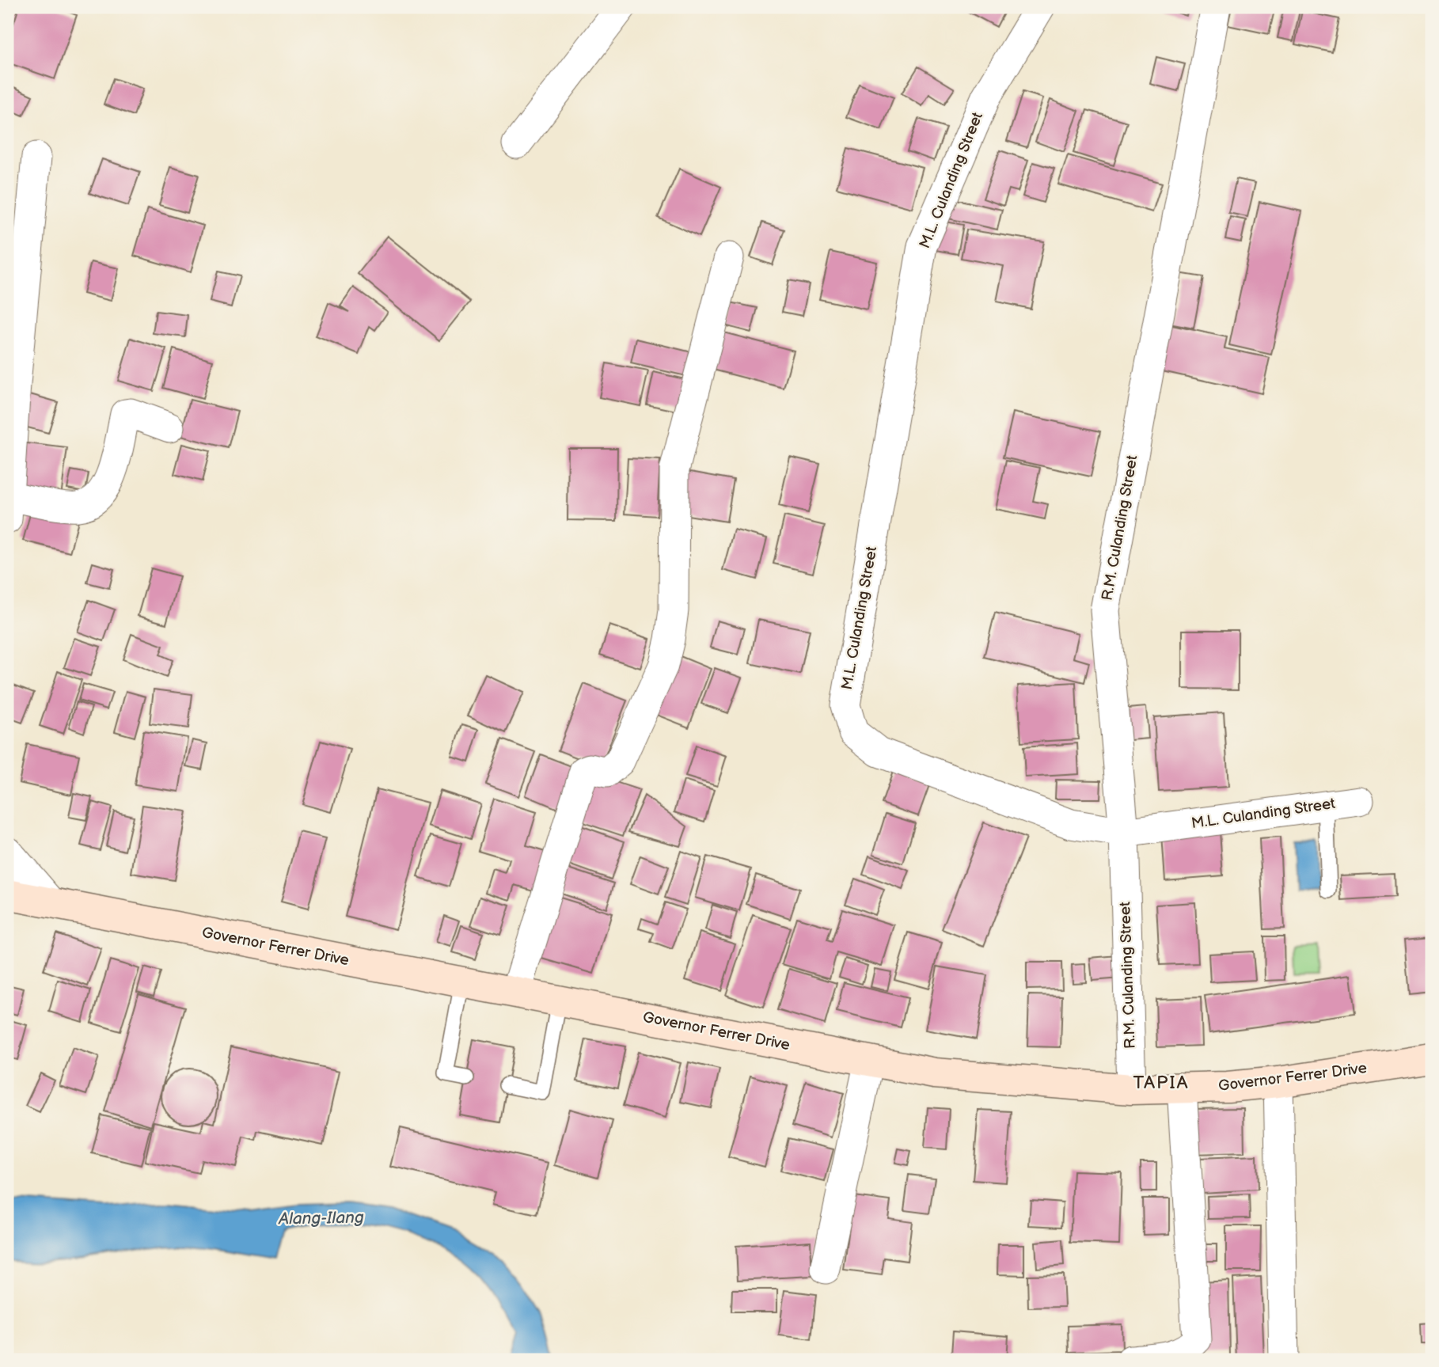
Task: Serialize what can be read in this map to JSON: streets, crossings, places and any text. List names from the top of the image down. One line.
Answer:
{"streets":{"main road":["Governor Ferrer Drive"],"street":["M.L. Culanding Street","R.M. Culanding Street"]},"crossings":[["M.L. Culanding Street","R.M. Culanding Street"],["R.M. Culanding Street","Governor Ferrer Drive"]],"districts":["TAPIA"],"water":["Alang-Ilang"]}
